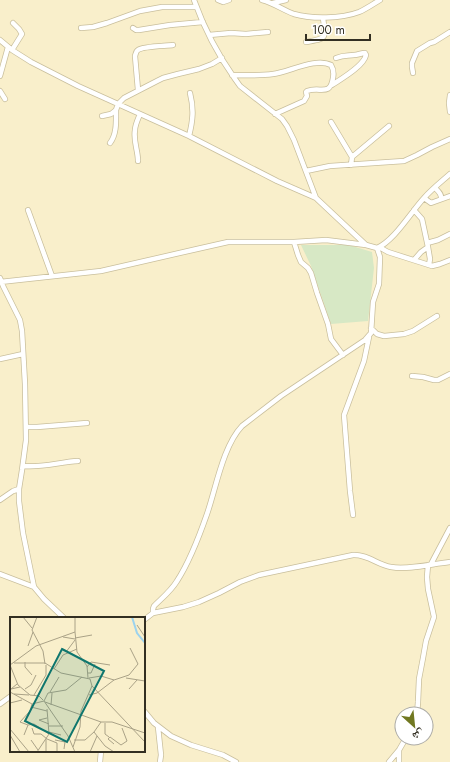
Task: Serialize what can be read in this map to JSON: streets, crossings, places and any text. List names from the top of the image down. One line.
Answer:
{"scale_bar":"100 m","north":"bottom right"}
